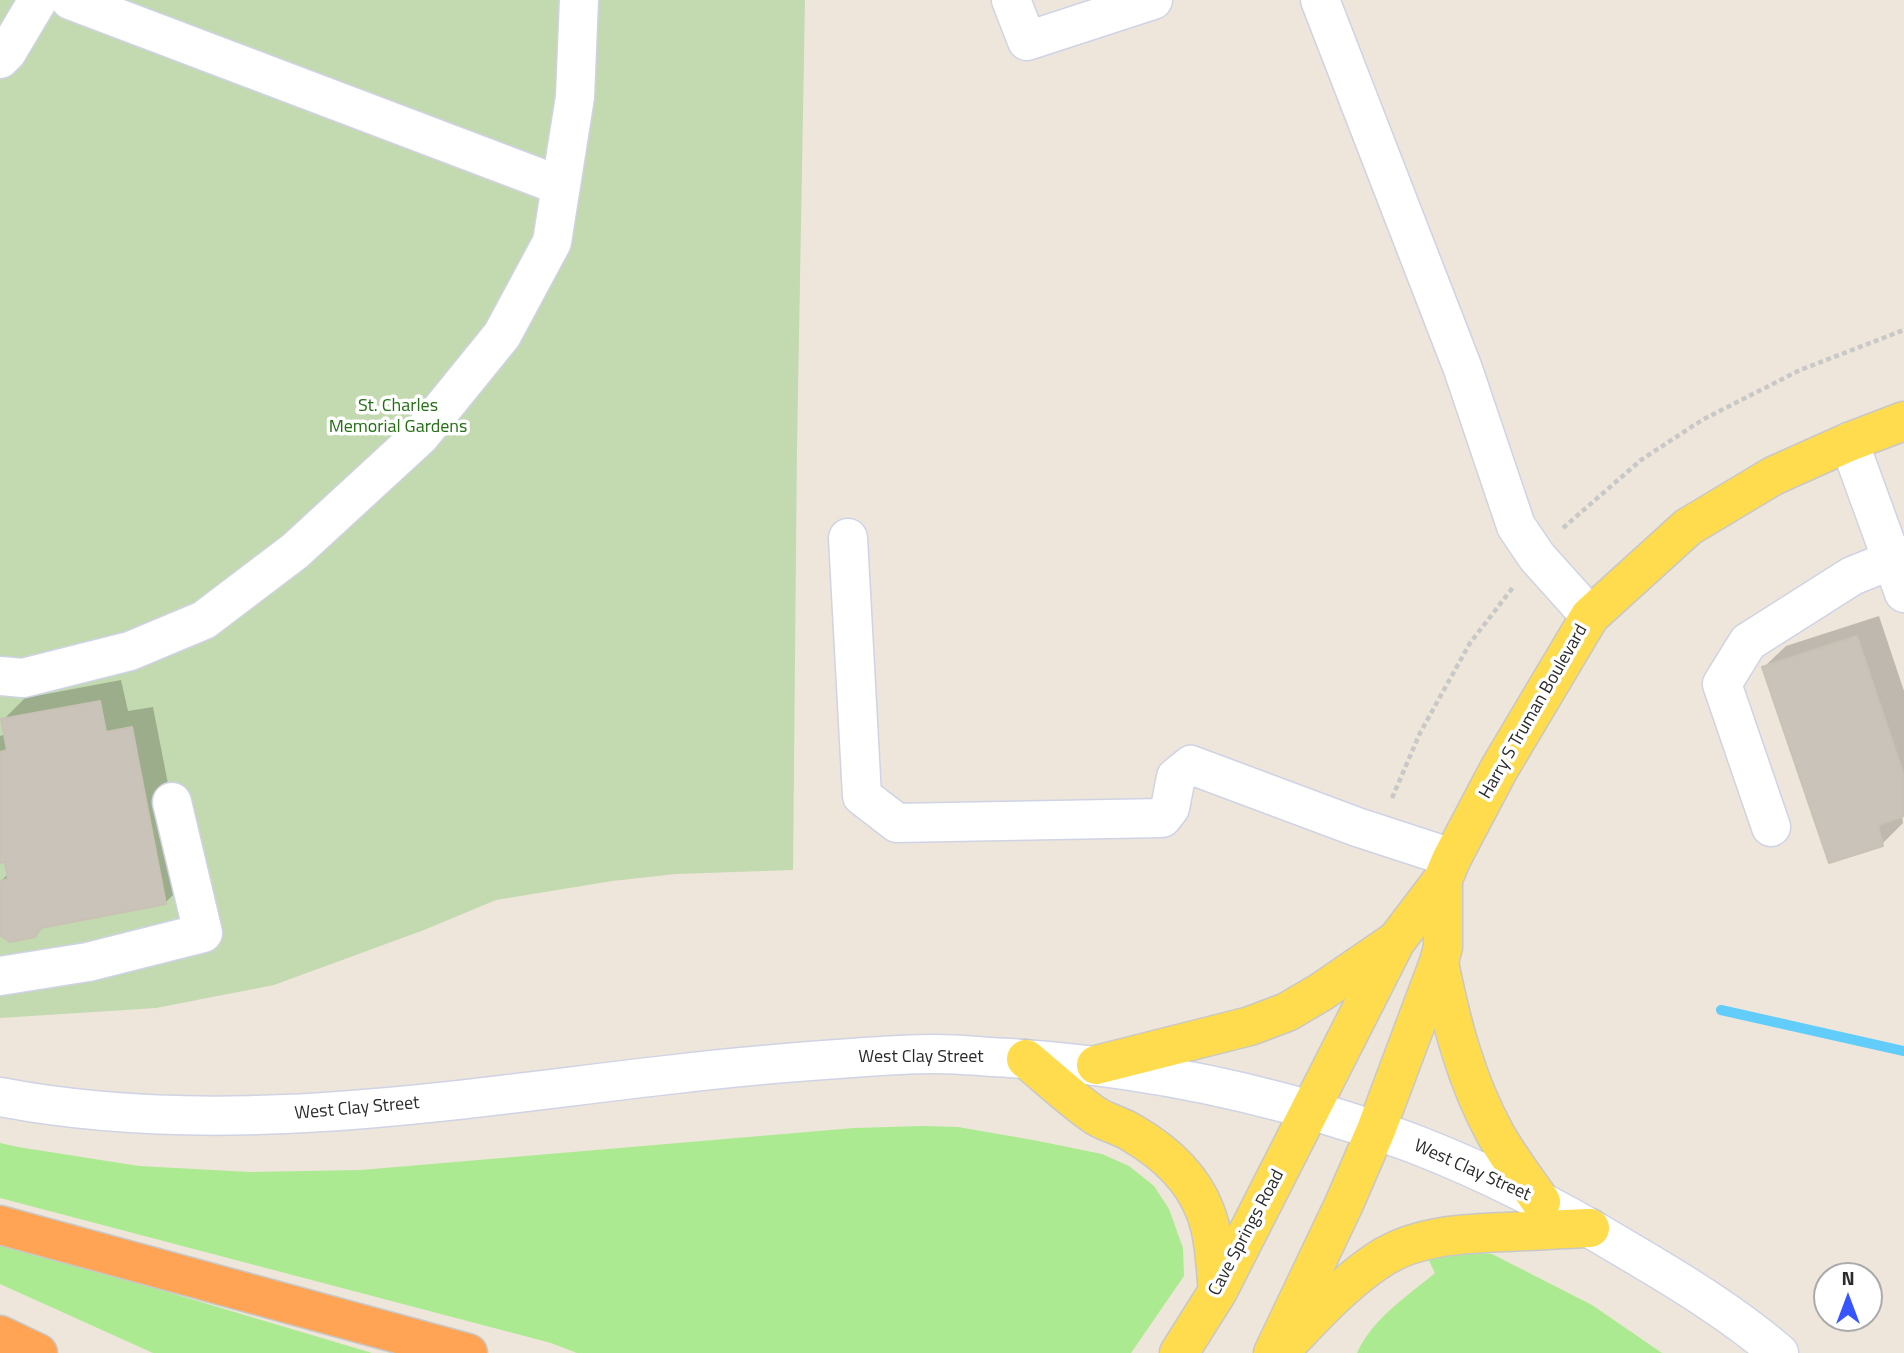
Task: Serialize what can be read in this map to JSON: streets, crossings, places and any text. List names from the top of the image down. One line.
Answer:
{"streets":{"main road":["Harry S Truman Boulevard","Cave Springs Road"],"street":["West Clay Street"]},"crossings":[["Harry S Truman Boulevard","West Clay Street"],["Harry S Truman Boulevard","Cave Springs Road"],["West Clay Street","Cave Springs Road"]],"parks":["St. Charles Memorial Gardens"],"north":"top"}
